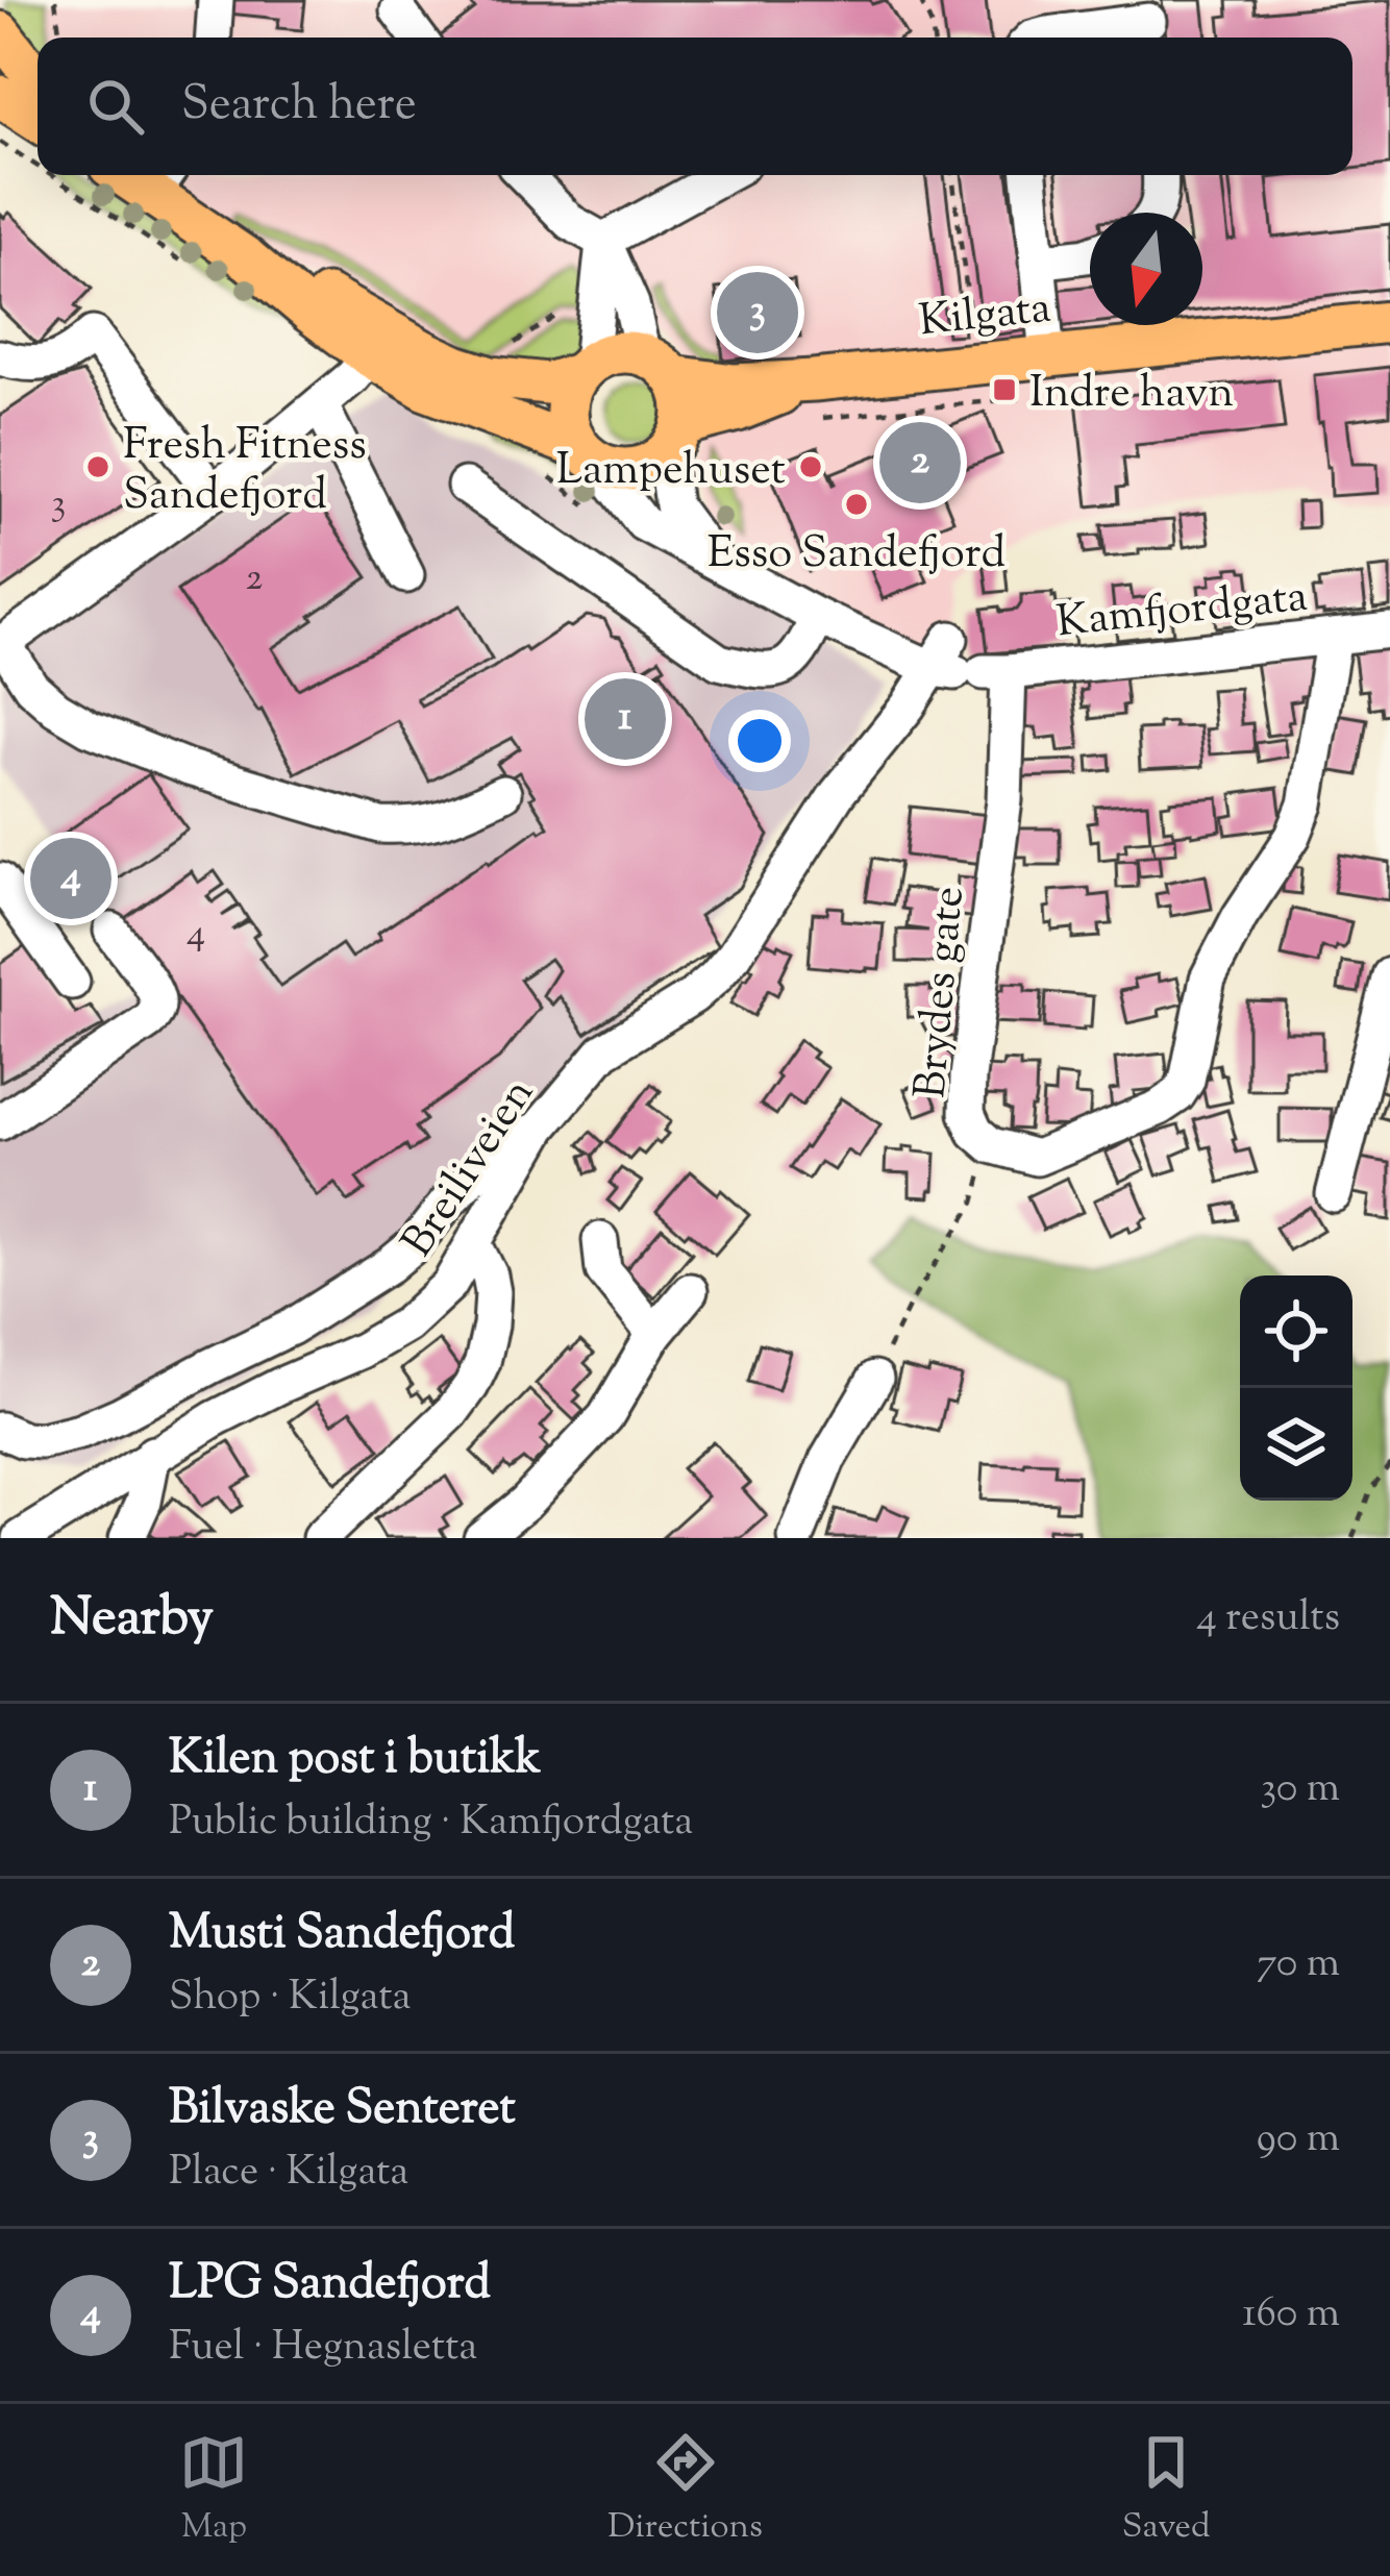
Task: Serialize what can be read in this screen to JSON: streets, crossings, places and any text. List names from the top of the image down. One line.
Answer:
{"streets":{"main road":["Kilgata"],"street":["Kamfjordgata","Brydes gate","Breiliveien"]},"crossings":[["Kamfjordgata","Brydes gate"],["Kamfjordgata","Breiliveien"],["Brydes gate","Breiliveien"]],"places":{"transit":["Indre havn"],"other":["Fresh Fitness Sandefjord","Lampehuset","Esso Sandefjord"]},"house_numbers":["3","2","4"],"north":"bottom","page":{"search":"Search here","pins":["3","2","1","4"],"heading":["Nearby","4 results"],"list":[{"mark":"1","name":"Kilen post i butikk","note":"Public building · Kamfjordgata","value":"30 m"},{"mark":"2","name":"Musti Sandefjord","note":"Shop · Kilgata","value":"70 m"},{"mark":"3","name":"Bilvaske Senteret","note":"Place · Kilgata","value":"90 m"},{"mark":"4","name":"LPG Sandefjord","note":"Fuel · Hegnasletta","value":"160 m"}],"nav":["Map","Directions","Saved"]}}
